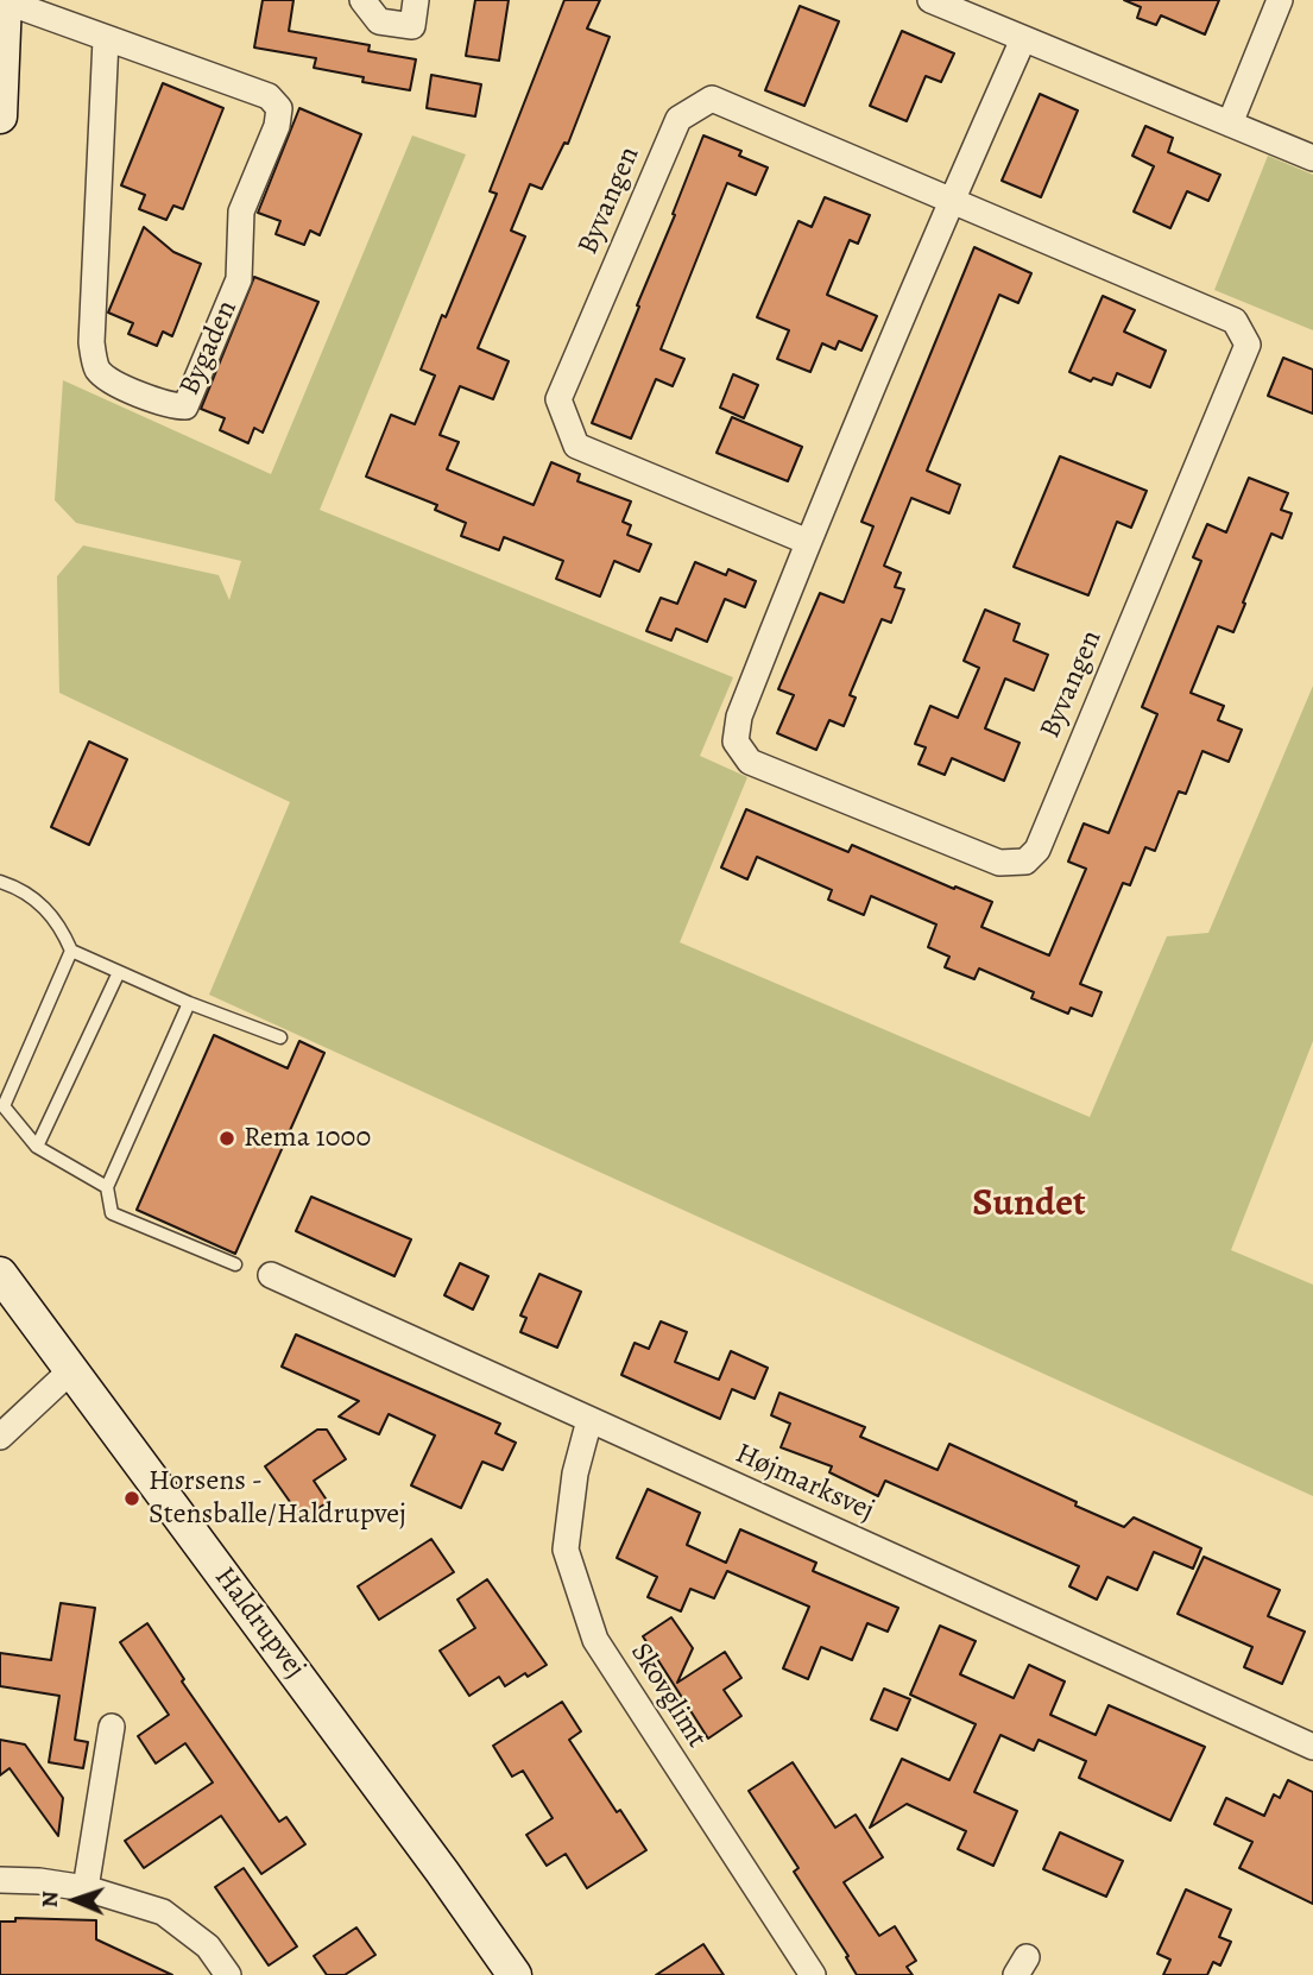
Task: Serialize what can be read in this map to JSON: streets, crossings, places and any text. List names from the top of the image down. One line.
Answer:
{"streets":{"main road":["Bygaden","Haldrupvej"],"street":["Byvangen","Højmarksvej","Skovglimt"]},"crossings":[["Højmarksvej","Skovglimt"]],"districts":["Sundet"],"places":["Rema 1000","Horsens - Stensballe/Haldrupvej"],"north":"left"}
